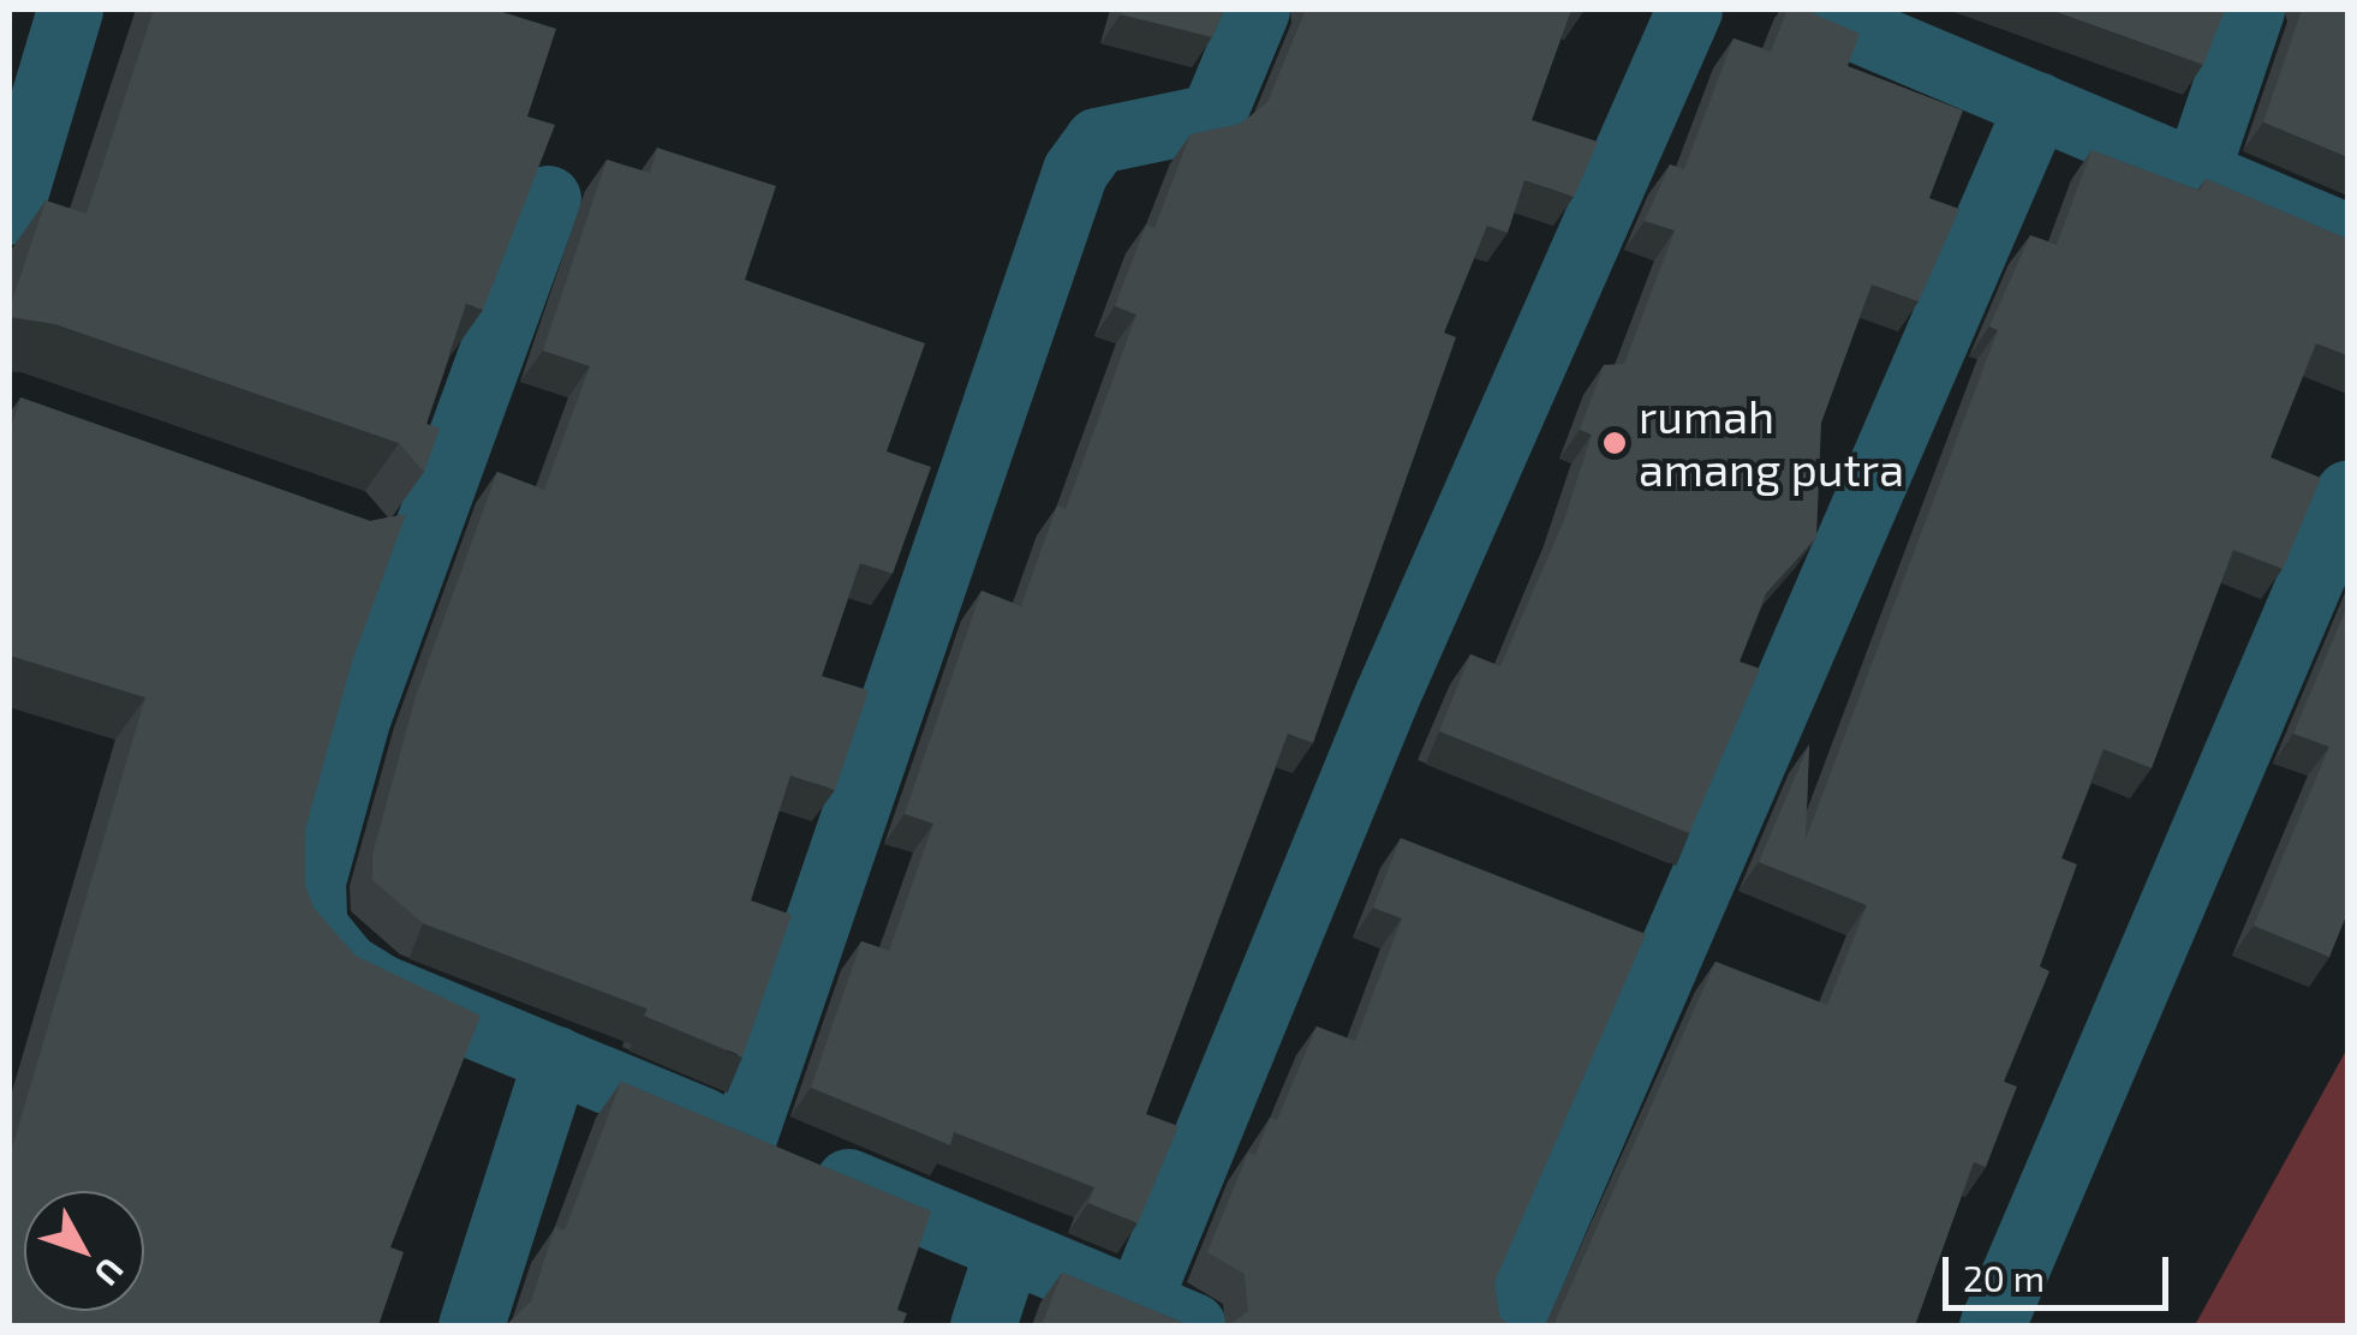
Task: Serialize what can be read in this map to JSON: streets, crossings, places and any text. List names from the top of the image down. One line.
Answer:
{"places":["rumah amang putra"],"scale_bar":"20 m","north":"bottom right"}
